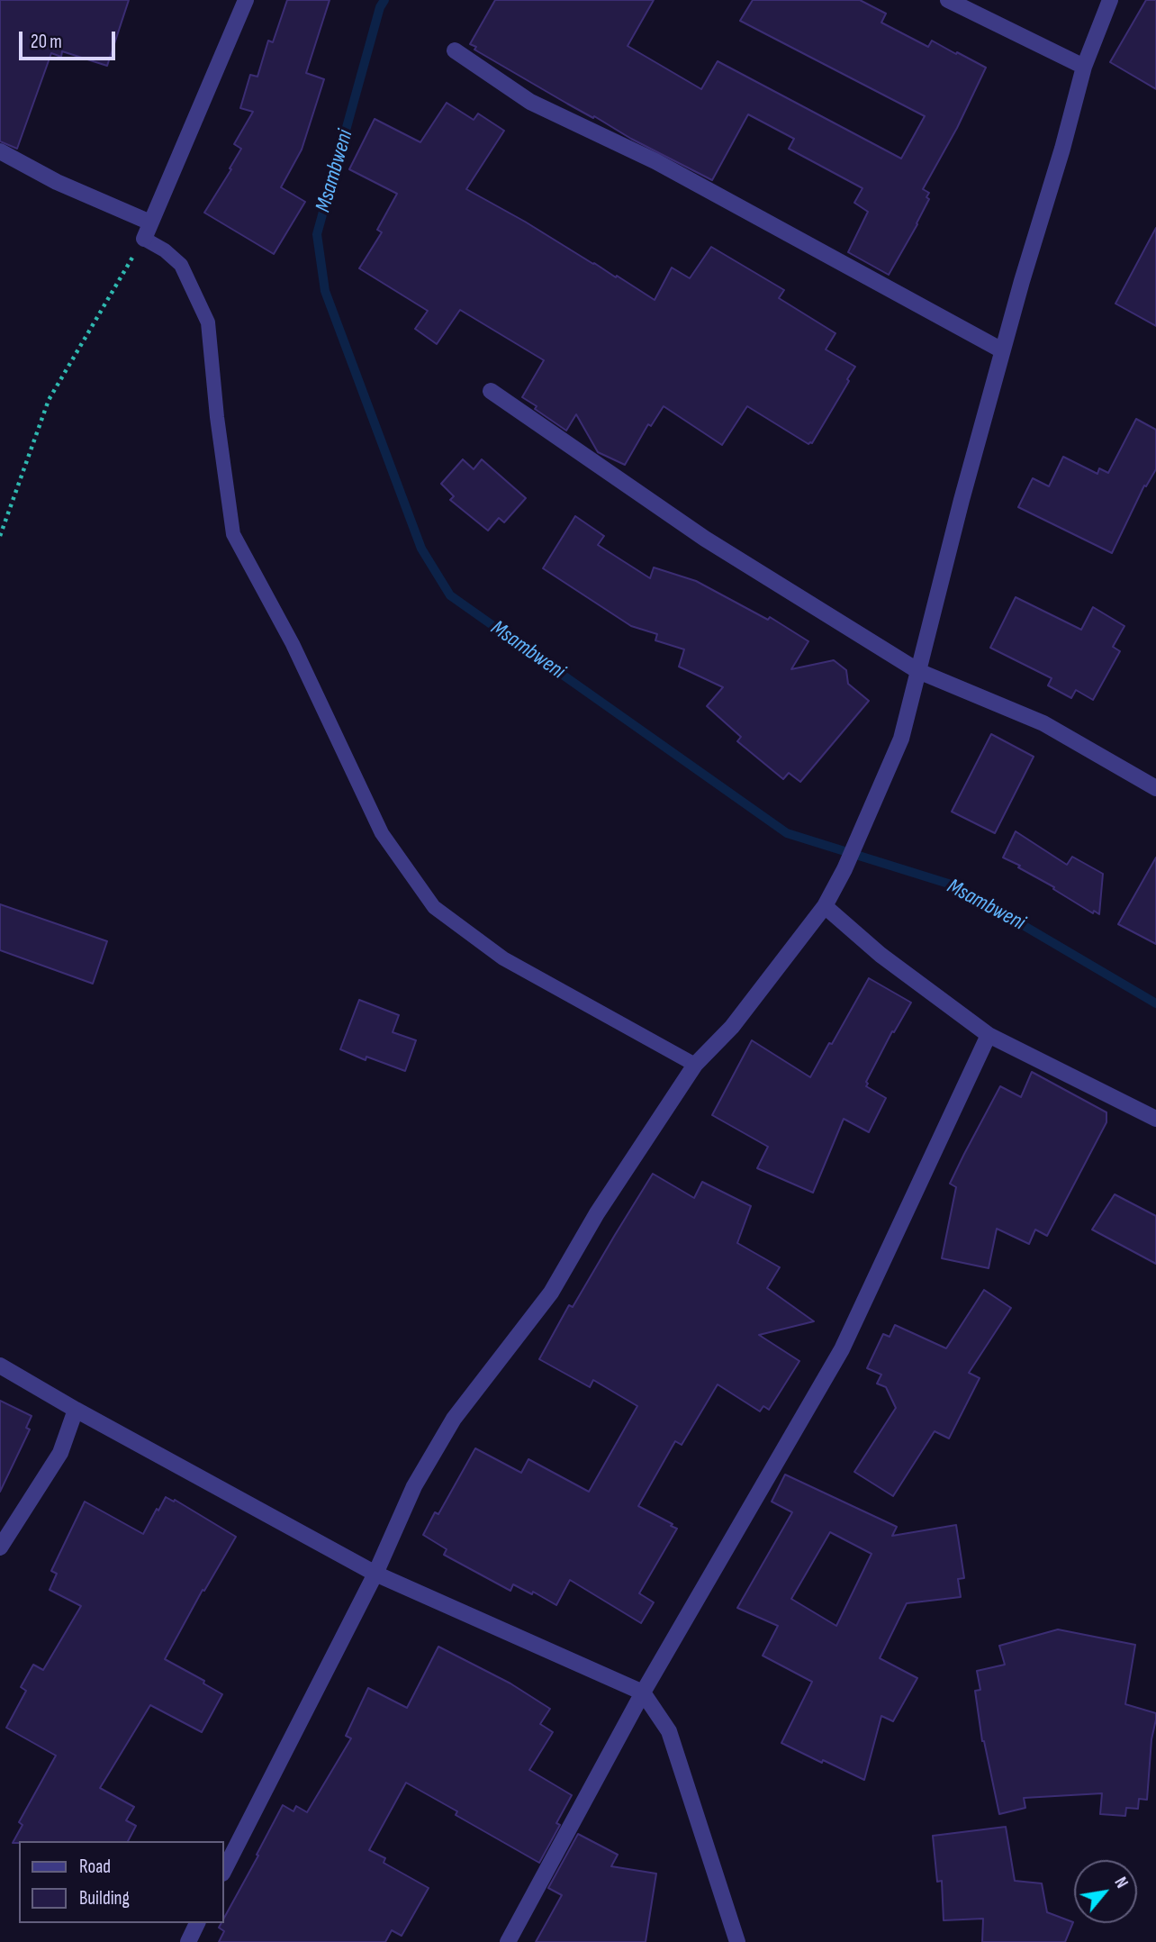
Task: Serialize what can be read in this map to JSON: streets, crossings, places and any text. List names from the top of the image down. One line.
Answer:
{"water":["Msambweni"],"legend":["Road","Building"],"scale_bar":"20 m","north":"top right"}
